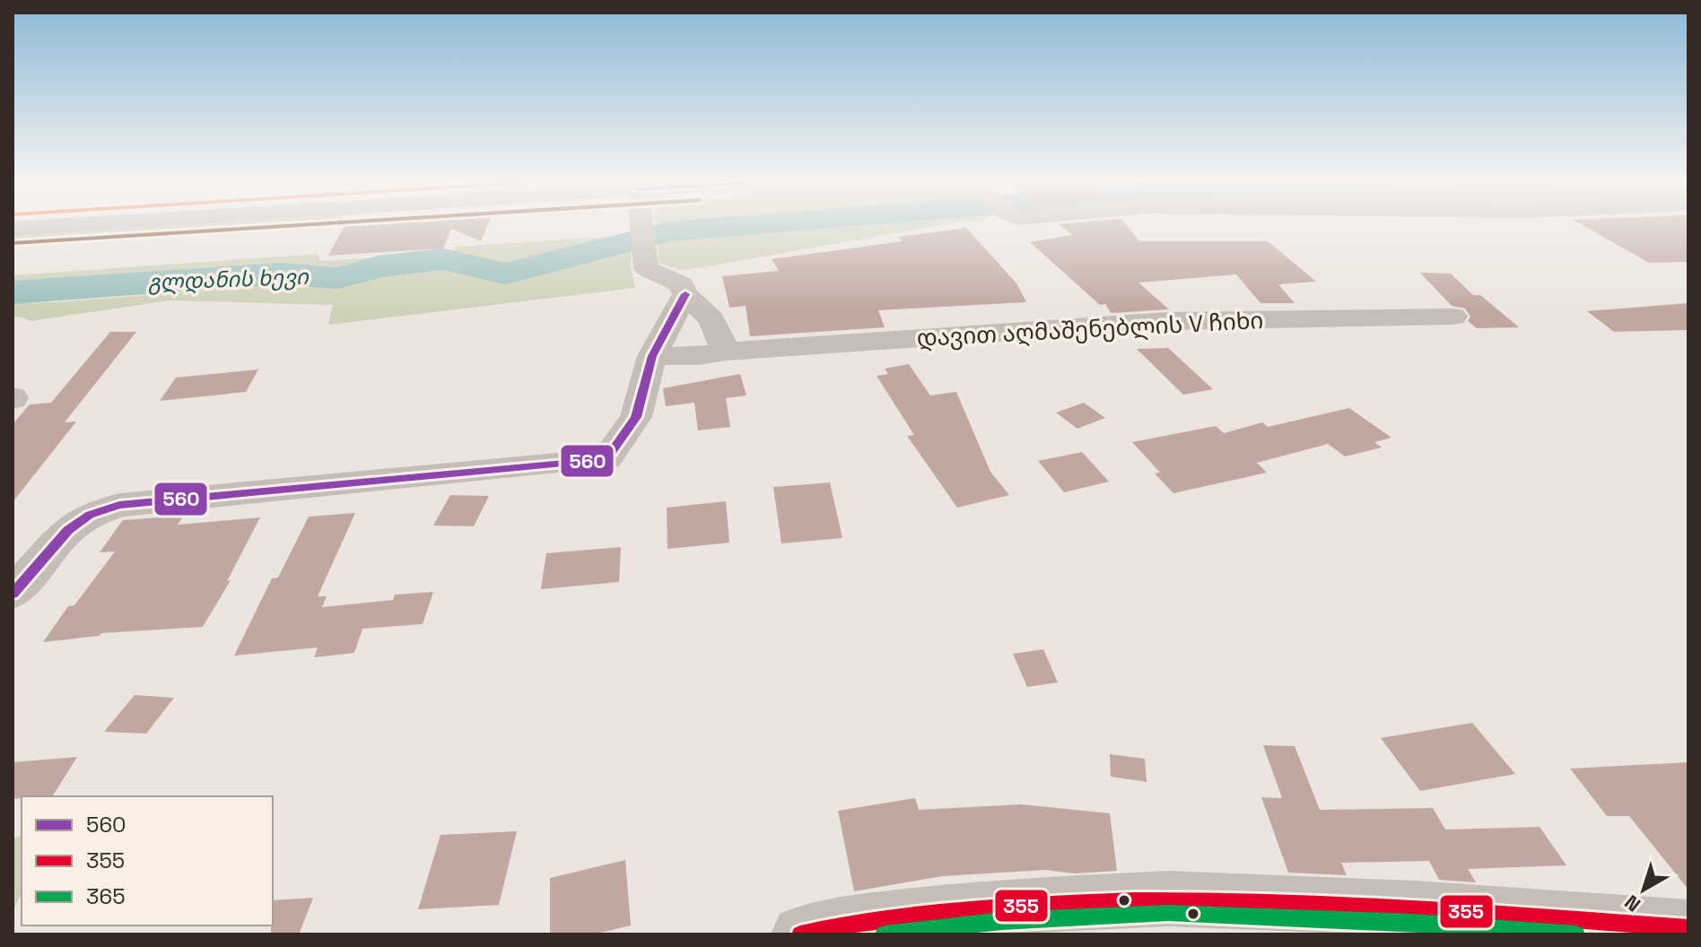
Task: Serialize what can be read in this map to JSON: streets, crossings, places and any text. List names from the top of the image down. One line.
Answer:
{"streets":{"street":["დავით აღმაშენებლის V ჩიხი"]},"water":["გლდანის ხევი"],"lines":["transit line 560","transit line 355","transit line 365"],"legend":["560","355","365"],"north":"bottom left"}
